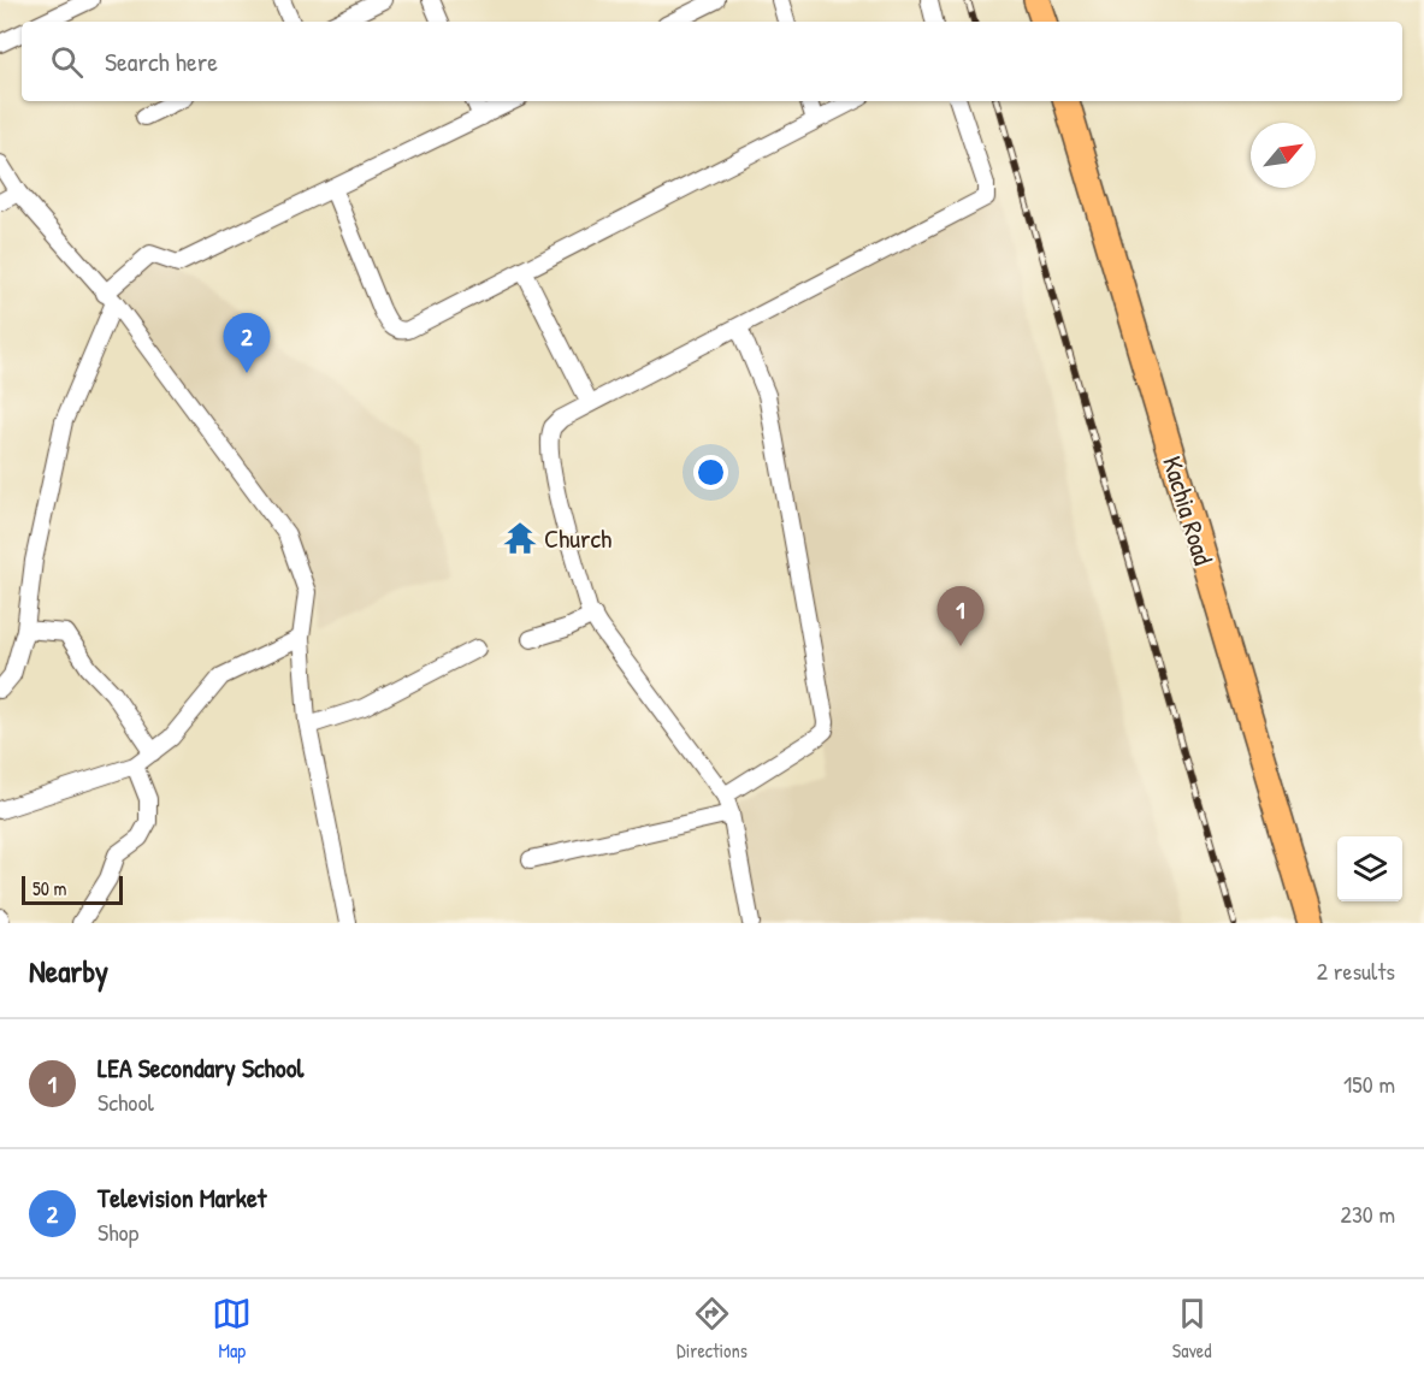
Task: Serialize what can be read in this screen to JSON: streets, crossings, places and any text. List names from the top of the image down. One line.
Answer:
{"streets":{"main road":["Kachia Road"]},"places":{"temple":["Church"]},"scale_bar":"50 m","north":"top right","page":{"search":"Search here","pins":["2","1"],"scale":"50 m","heading":["Nearby","2 results"],"list":[{"mark":"1","name":"LEA Secondary School","note":"School","value":"150 m"},{"mark":"2","name":"Television Market","note":"Shop","value":"230 m"}],"nav":["Map","Directions","Saved"]}}
